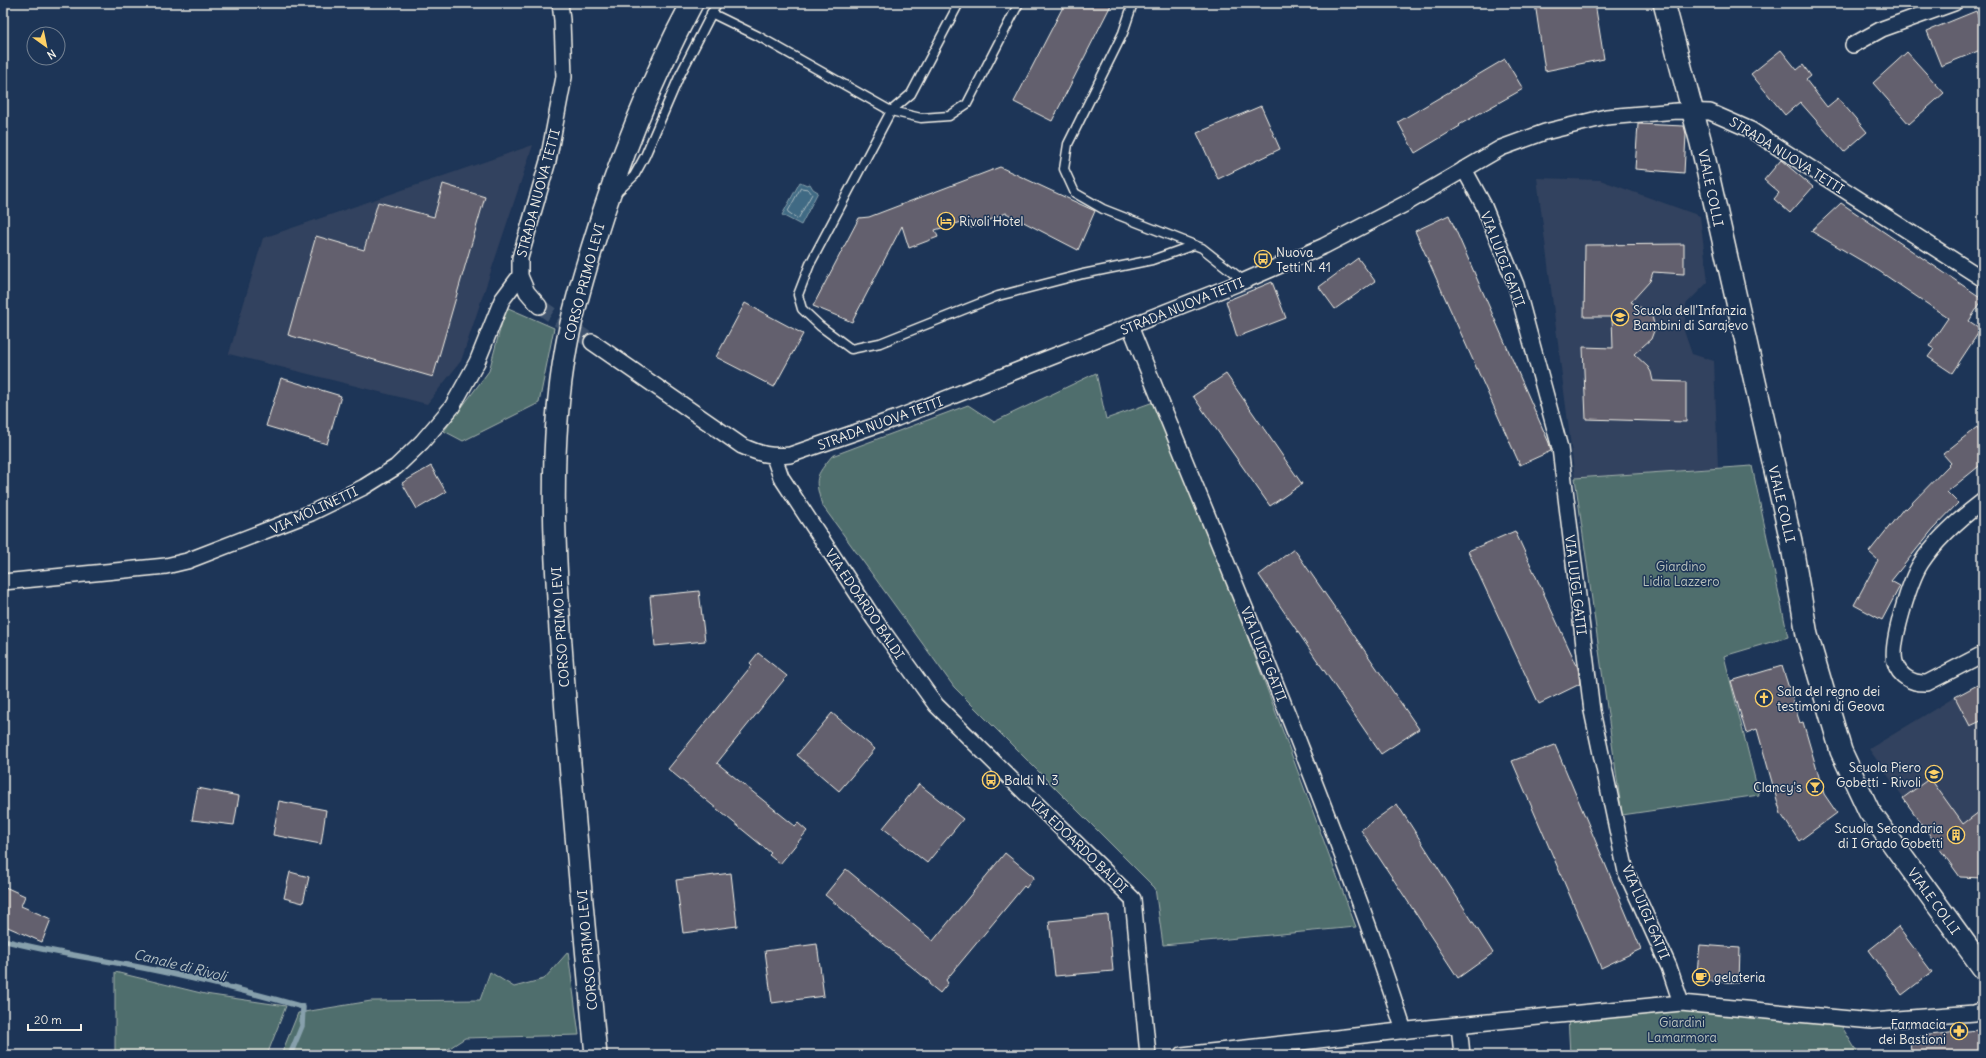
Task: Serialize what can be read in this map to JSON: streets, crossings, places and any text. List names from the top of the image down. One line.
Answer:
{"streets":{"main road":["VIALE COLLI","CORSO PRIMO LEVI"],"street":["STRADA NUOVA TETTI","VIA LUIGI GATTI","VIA MOLINETTI","VIA EDOARDO BALDI"]},"crossings":[["STRADA NUOVA TETTI","VIALE COLLI"],["STRADA NUOVA TETTI","VIA LUIGI GATTI"],["STRADA NUOVA TETTI","VIA MOLINETTI"],["STRADA NUOVA TETTI","VIA EDOARDO BALDI"]],"water":["Canale di Rivoli"],"parks":["Giardino Lidia Lazzero","Giardini Lamarmora"],"places":{"hotel":["Rivoli Hotel"],"bus stop":["Nuova Tetti N. 41","Baldi N. 3"],"school or university":["Scuola dell'Infanzia Bambini di Sarajevo","Scuola Piero Gobetti - Rivoli"],"church":["Sala del regno dei testimoni di Geova"],"bar":["Clancy's"],"building":["Scuola Secondaria di I Grado Gobetti"],"cafe":["gelateria"],"pharmacy":["Farmacia dei Bastioni"]},"scale_bar":"20 m","north":"bottom right"}
